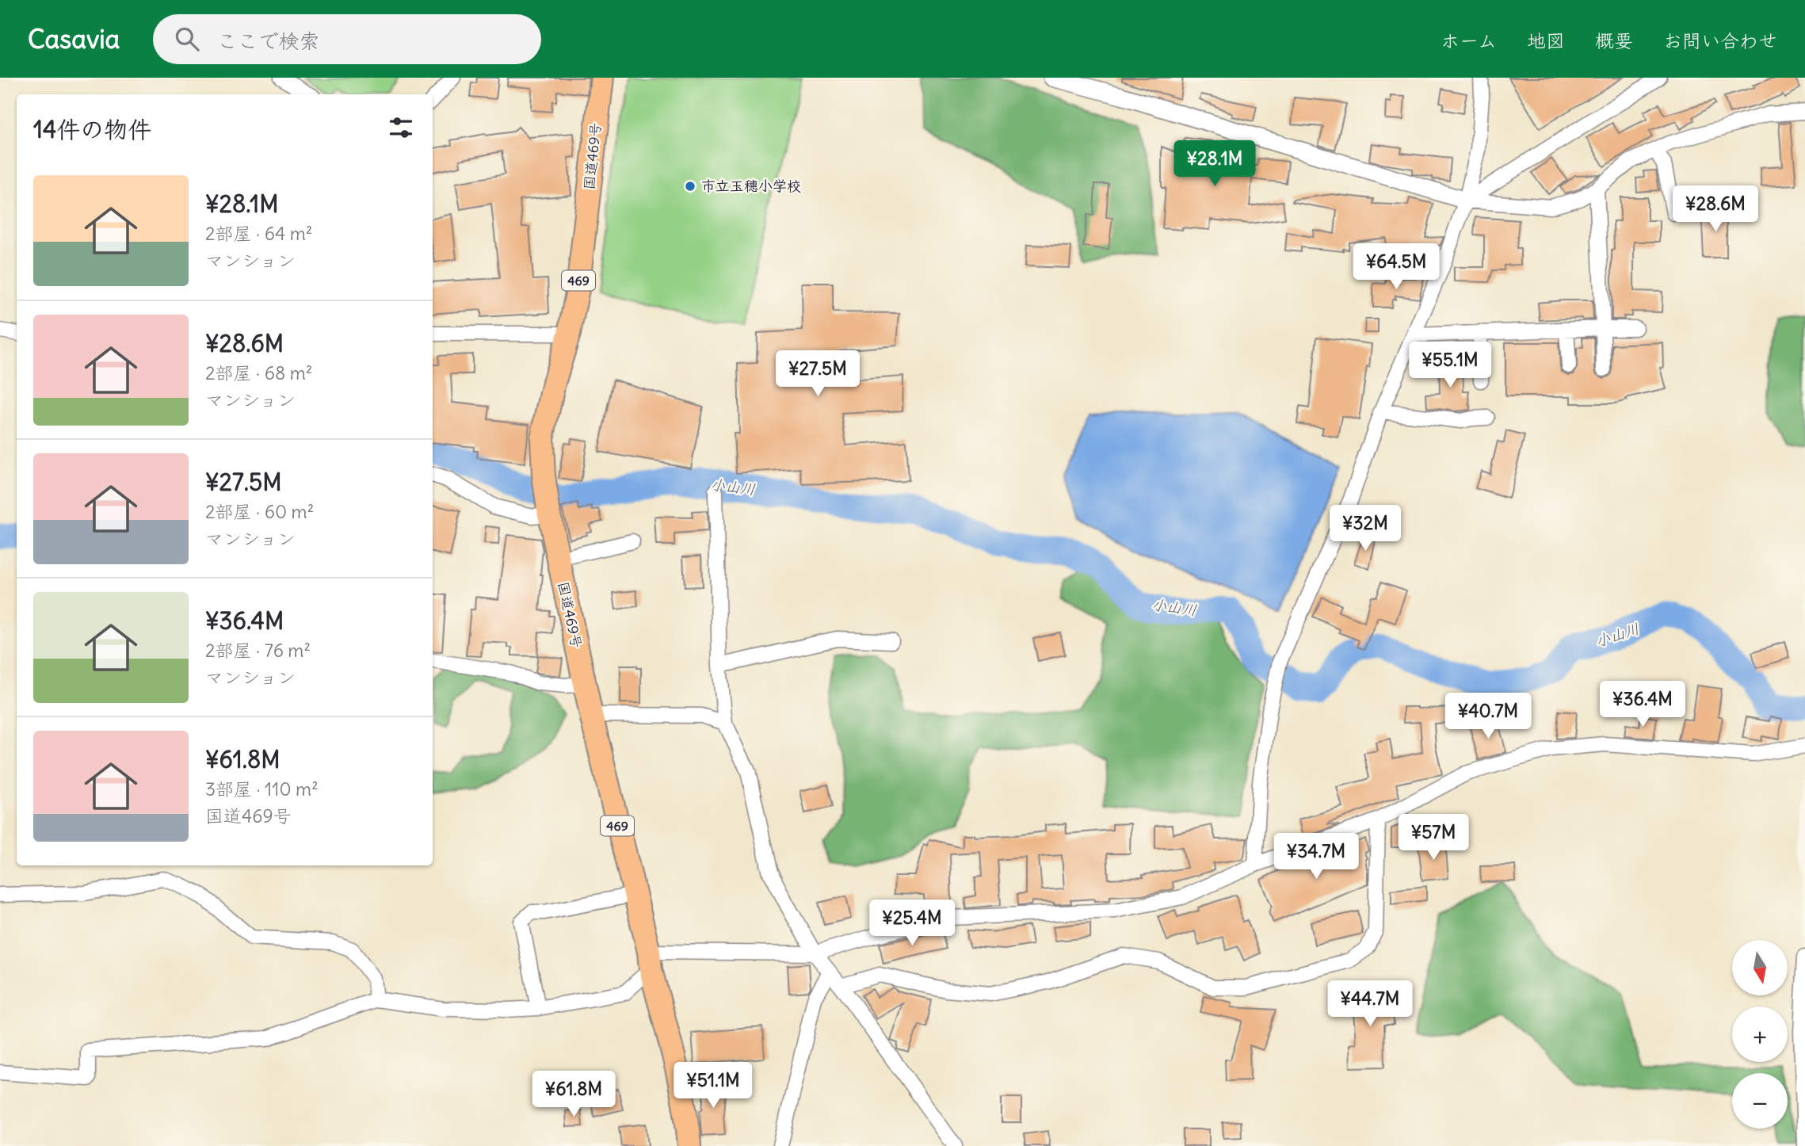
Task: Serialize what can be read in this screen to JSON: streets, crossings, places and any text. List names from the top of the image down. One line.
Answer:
{"streets":{"highway":["国道469号","469"]},"water":["小山川"],"places":["市立玉穂小学校"],"north":"bottom","page":{"header":"Casavia","search":"ここで検索","nav":["ホーム","地図","概要","お問い合わせ"],"heading":"14件の物件","price":["¥28.1M","¥28.6M","¥64.5M","¥55.1M","¥27.5M","¥32M","¥36.4M","¥40.7M","¥57M","¥34.7M","¥25.4M","¥44.7M","¥51.1M","¥61.8M"],"list":[{"name":"¥28.1M","note":"2部屋 · 64 m² · マンション"},{"name":"¥28.6M","note":"2部屋 · 68 m² · マンション"},{"name":"¥27.5M","note":"2部屋 · 60 m² · マンション"},{"name":"¥36.4M","note":"2部屋 · 76 m² · マンション"},{"name":"¥61.8M","note":"3部屋 · 110 m² · 国道469号"}],"map_buttons":["+","−"]}}
